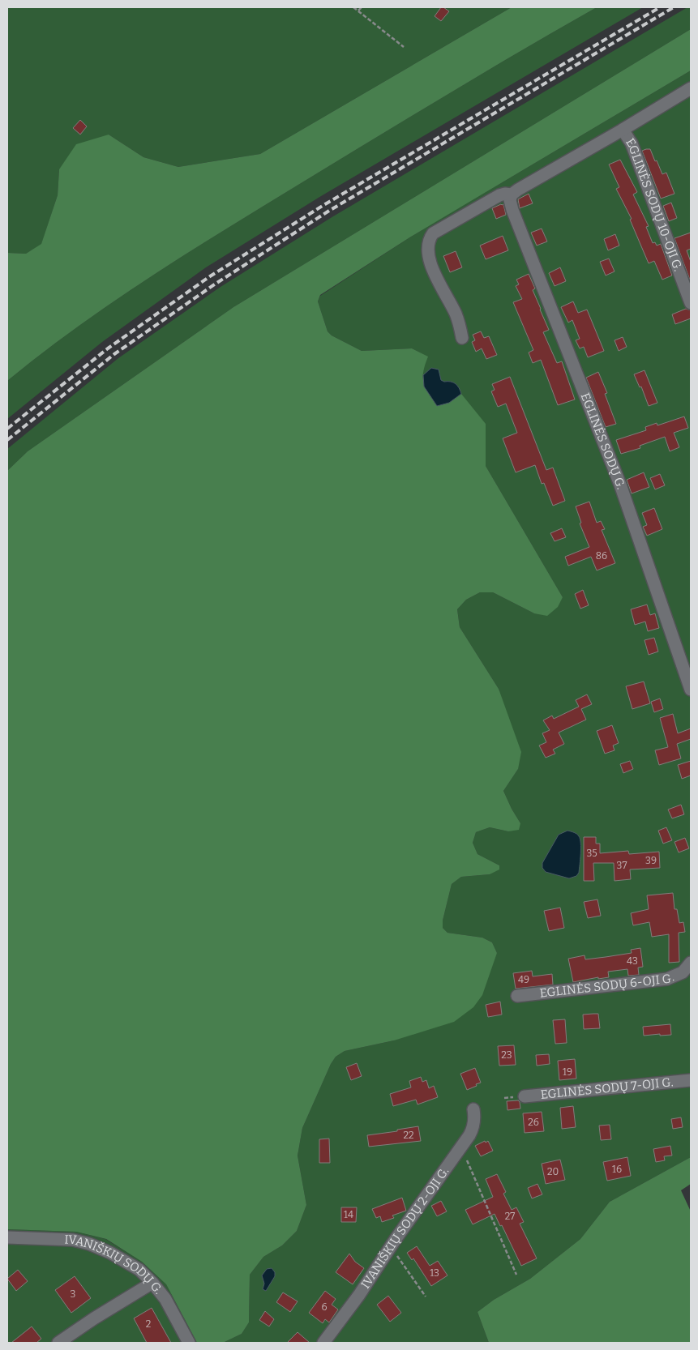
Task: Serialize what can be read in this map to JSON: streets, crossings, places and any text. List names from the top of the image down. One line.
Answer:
{"streets":{"street":["EGLINĖS SODŲ 10-OJI G.","EGLINĖS SODŲ G.","EGLINĖS SODŲ 6-OJI G.","EGLINĖS SODŲ 7-OJI G.","IVANIŠKIŲ SODŲ 2-OJI G.","IVANIŠKIŲ SODŲ G."]},"house_numbers":["86","35","39","37","43","49","23","19","26","22","16","20","14","27","13","3","6","2"]}
